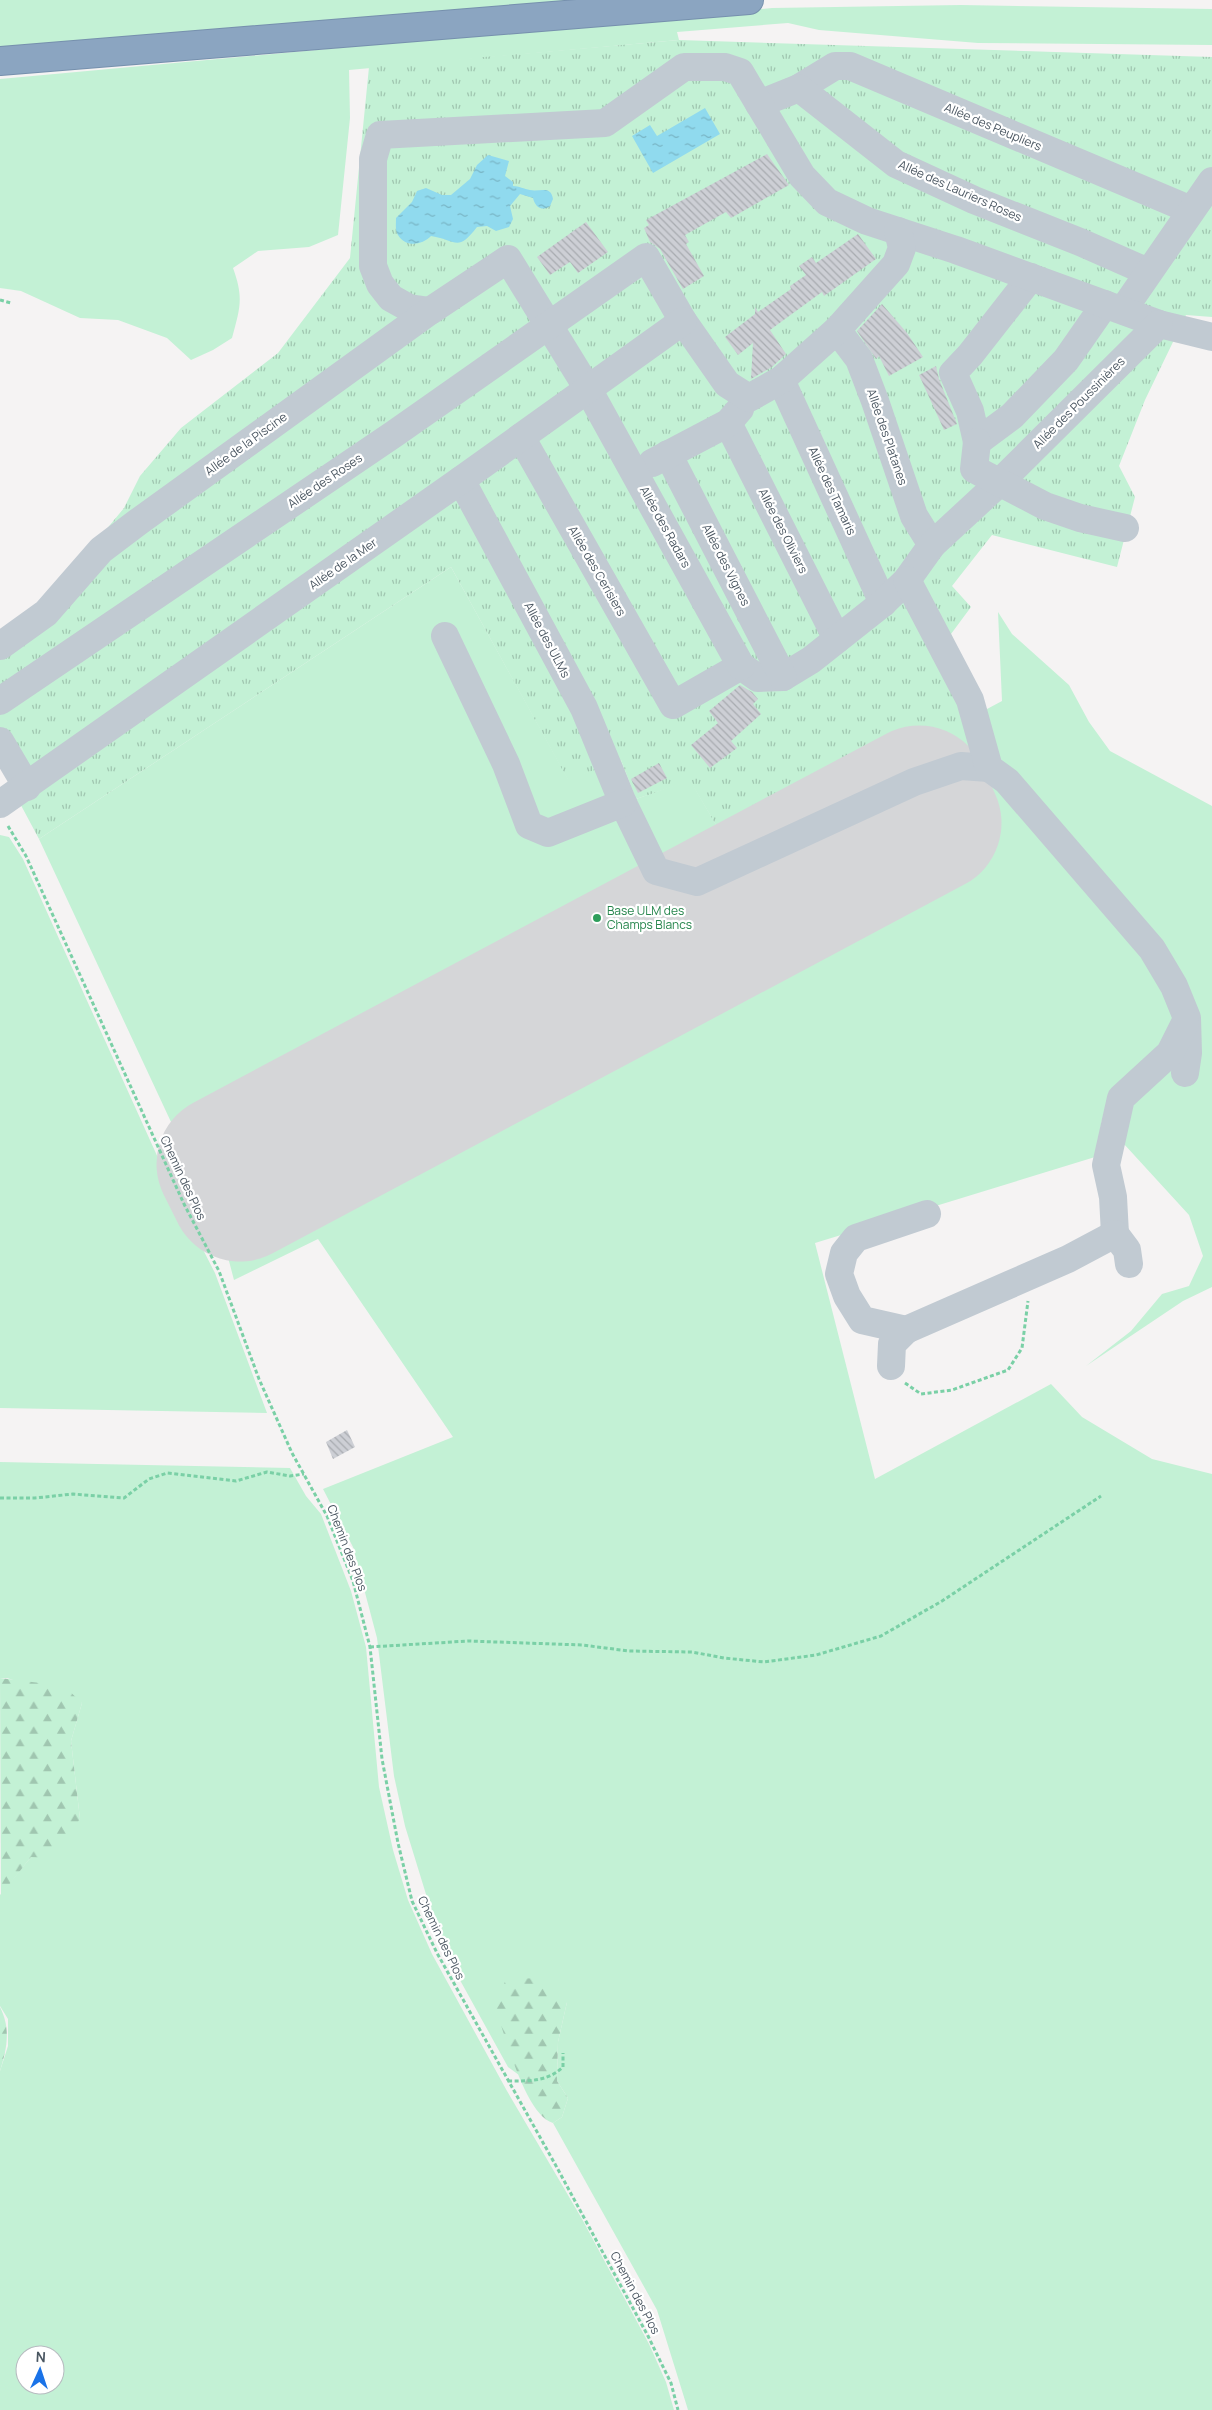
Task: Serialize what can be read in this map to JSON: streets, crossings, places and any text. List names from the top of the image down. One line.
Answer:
{"streets":{"lane":["Allée des Peupliers","Allée des Lauriers Roses","Allée des Poussinières","Allée des Platanes","Allée de la Piscine","Allée des Roses","Allée des Tamaris","Allée des Radars","Allée des Oliviers","Allée de la Mer","Allée des Vignes","Allée des Cerisiers","Allée des ULMs"],"path":["Chemin des Plos"]},"crossings":[["Allée des Peupliers","Allée des Lauriers Roses"],["Allée des Poussinières","Allée des Platanes"],["Allée des Poussinières","Allée des Tamaris"],["Allée des Poussinières","Allée des Oliviers"],["Allée des Poussinières","Allée des Vignes"],["Allée de la Piscine","Allée des Radars"],["Allée des Roses","Allée des Radars"],["Allée des Roses","Allée de la Mer"],["Allée des Radars","Allée de la Mer"],["Allée des Radars","Allée des Cerisiers"],["Allée de la Mer","Allée des Cerisiers"],["Allée de la Mer","Allée des ULMs"],["Allée de la Mer","Chemin des Plos"]],"places":["Base ULM des Champs Blancs"],"north":"top"}
